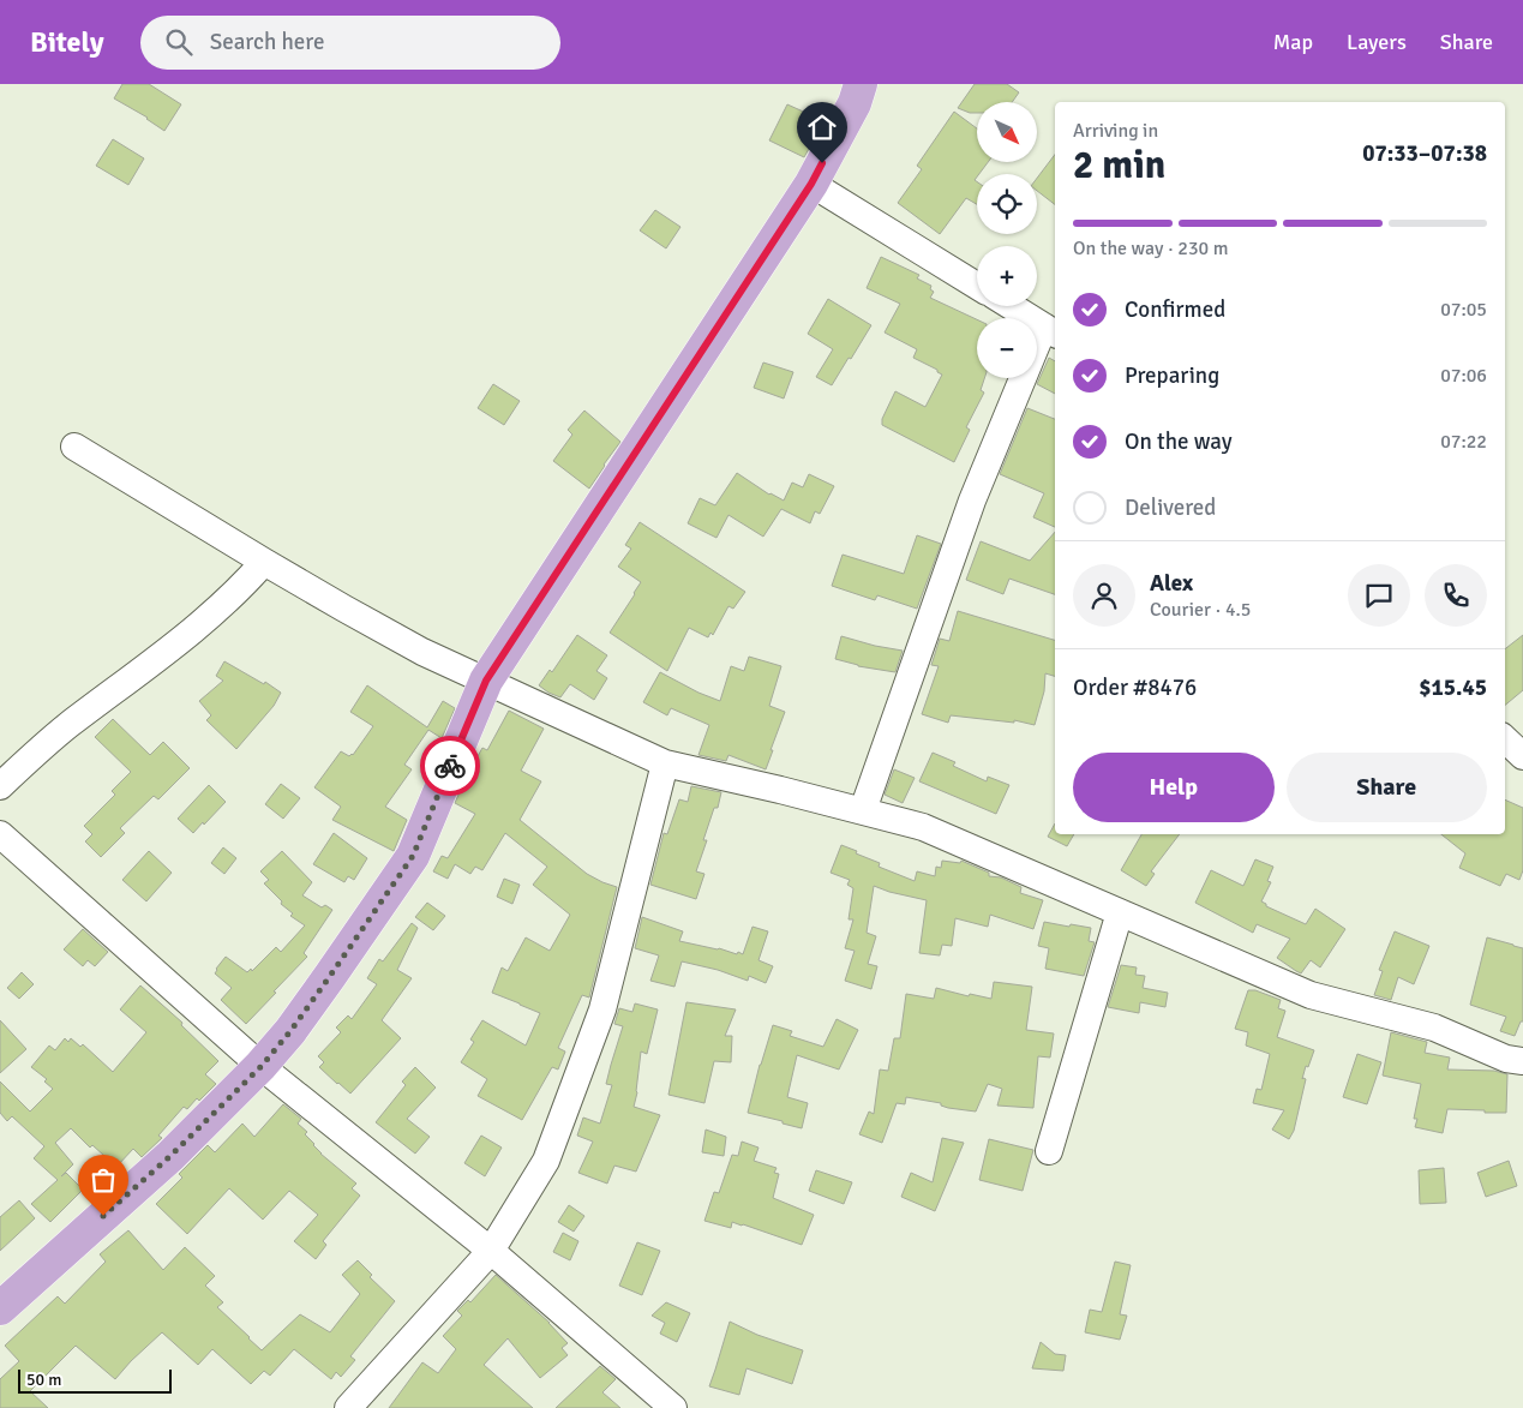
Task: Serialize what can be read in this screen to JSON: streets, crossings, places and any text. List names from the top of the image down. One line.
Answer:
{"scale_bar":"50 m","north":"bottom right","page":{"header":"Bitely","search":"Search here","nav":["Map","Layers","Share"],"map_buttons":["+","−"],"heading":["2 min","Arriving in","07:33–07:38"],"panel":["Alex","Courier · 4.5","Order #8476","$15.45"],"bar":"On the way · 230 m","list":[["Confirmed","07:05"],["Preparing","07:06"],["On the way","07:22"],"Delivered"],"buttons":["Help","Share"],"scale":"50 m"}}
